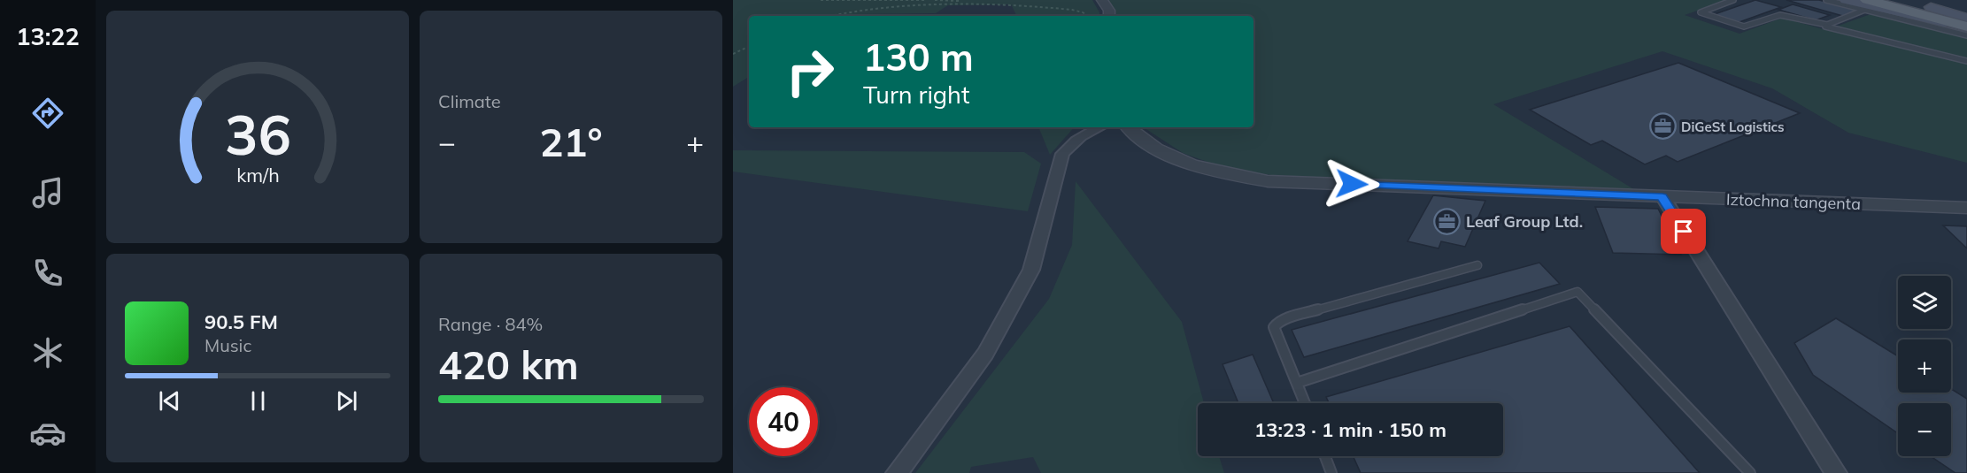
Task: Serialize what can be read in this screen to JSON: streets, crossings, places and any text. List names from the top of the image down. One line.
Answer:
{"streets":{"street":["Iztochna tangenta"]},"places":{"office":["DiGeSt Logistics","Leaf Group Ltd."]},"page":{"tabs":"13:22","tile":["Climate",["Range · 84%","420 km"]],"turn":["130 m","Turn right"],"heat":["−","21°","+"],"map_buttons":["+","−"],"song":["90.5 FM","Music"],"limit":"40","trip":"13:23 · 1 min · 150 m","gauge":["36","km/h"]}}
